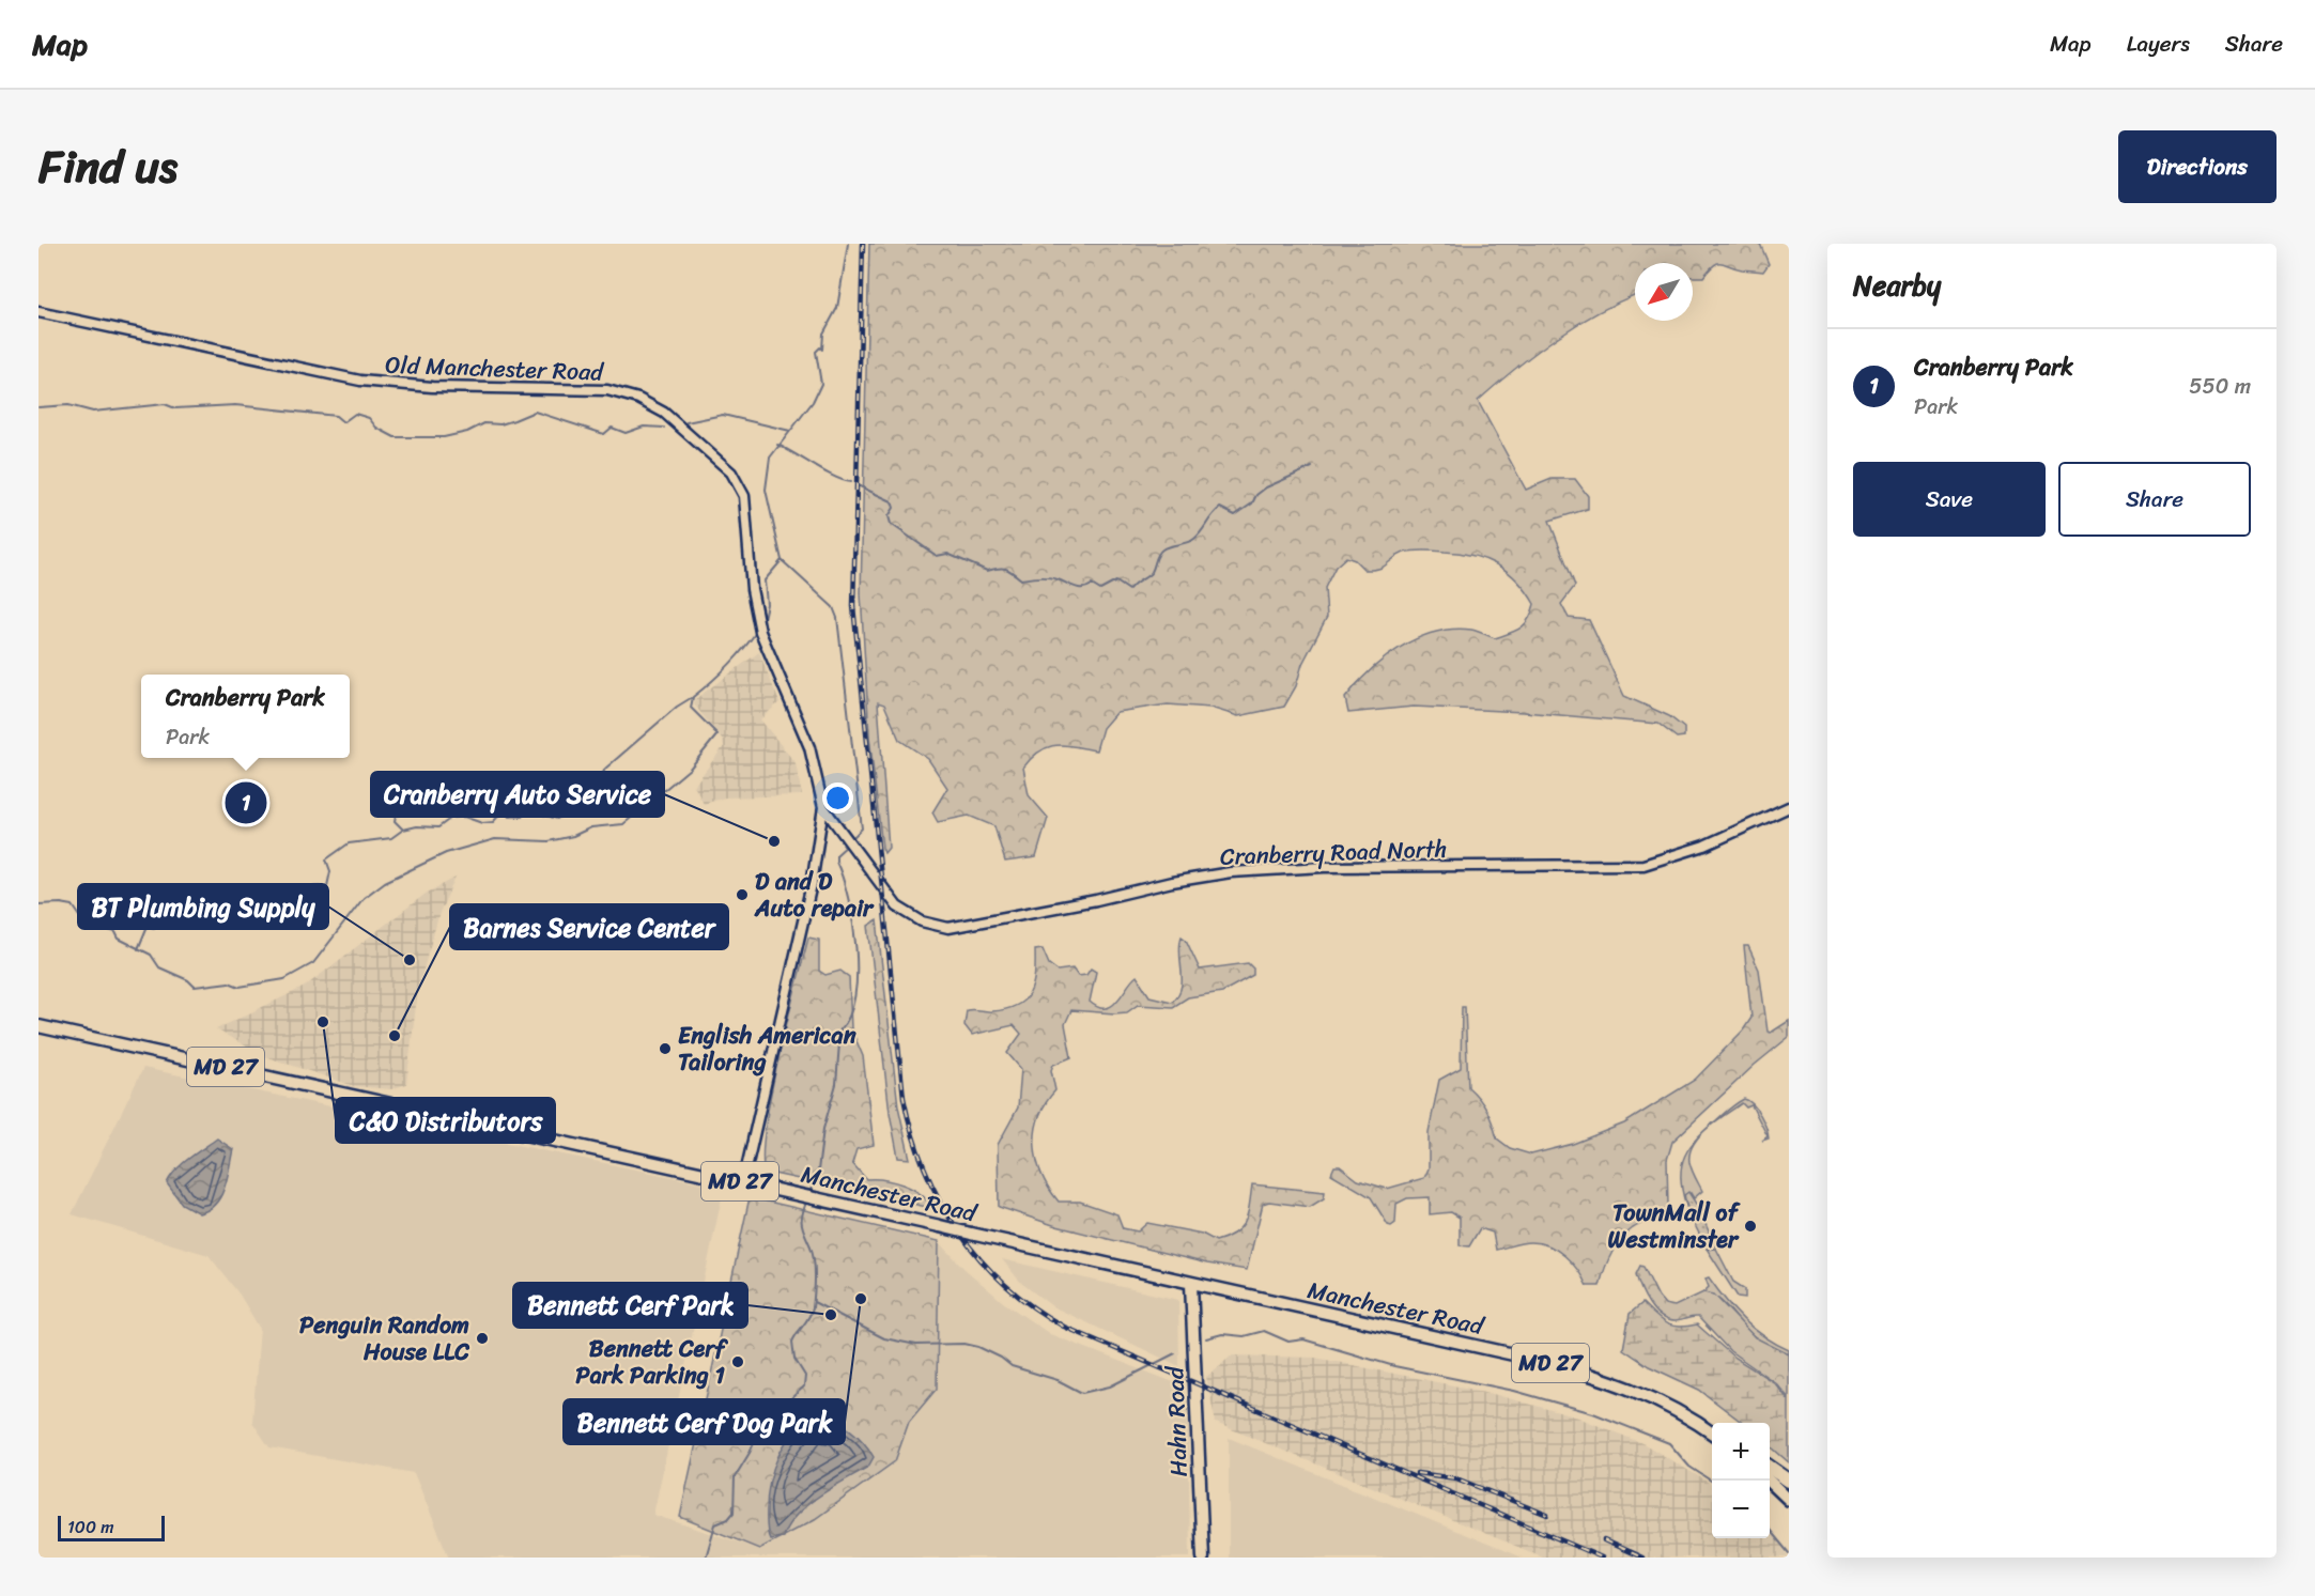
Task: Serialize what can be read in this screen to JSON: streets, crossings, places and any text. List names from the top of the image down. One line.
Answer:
{"streets":{"main road":["MD 27","Manchester Road","Hahn Road"],"street":["Old Manchester Road","Cranberry Road North"]},"crossings":[["Old Manchester Road","Cranberry Road North"],["Old Manchester Road","Manchester Road"],["Manchester Road","Hahn Road"]],"places":["Cranberry Auto Service","D and D Auto repair","BT Plumbing Supply","C&O Distributors","Barnes Service Center","English American Tailoring","TownMall of Westminster","Bennett Cerf Dog Park","Bennett Cerf Park","Penguin Random House LLC","Bennett Cerf Park Parking 1"],"scale_bar":"100 m","north":"bottom left","page":{"header":"Map","nav":["Map","Layers","Share"],"title":"Find us","buttons":["Directions",["Save","Share"]],"heading":"Nearby","list":[{"mark":"1","name":"Cranberry Park","note":"Park","value":"550 m"}],"popup":["Cranberry Park","Park"],"pins":"1","map_buttons":["+","−"],"scale":"100 m"}}
